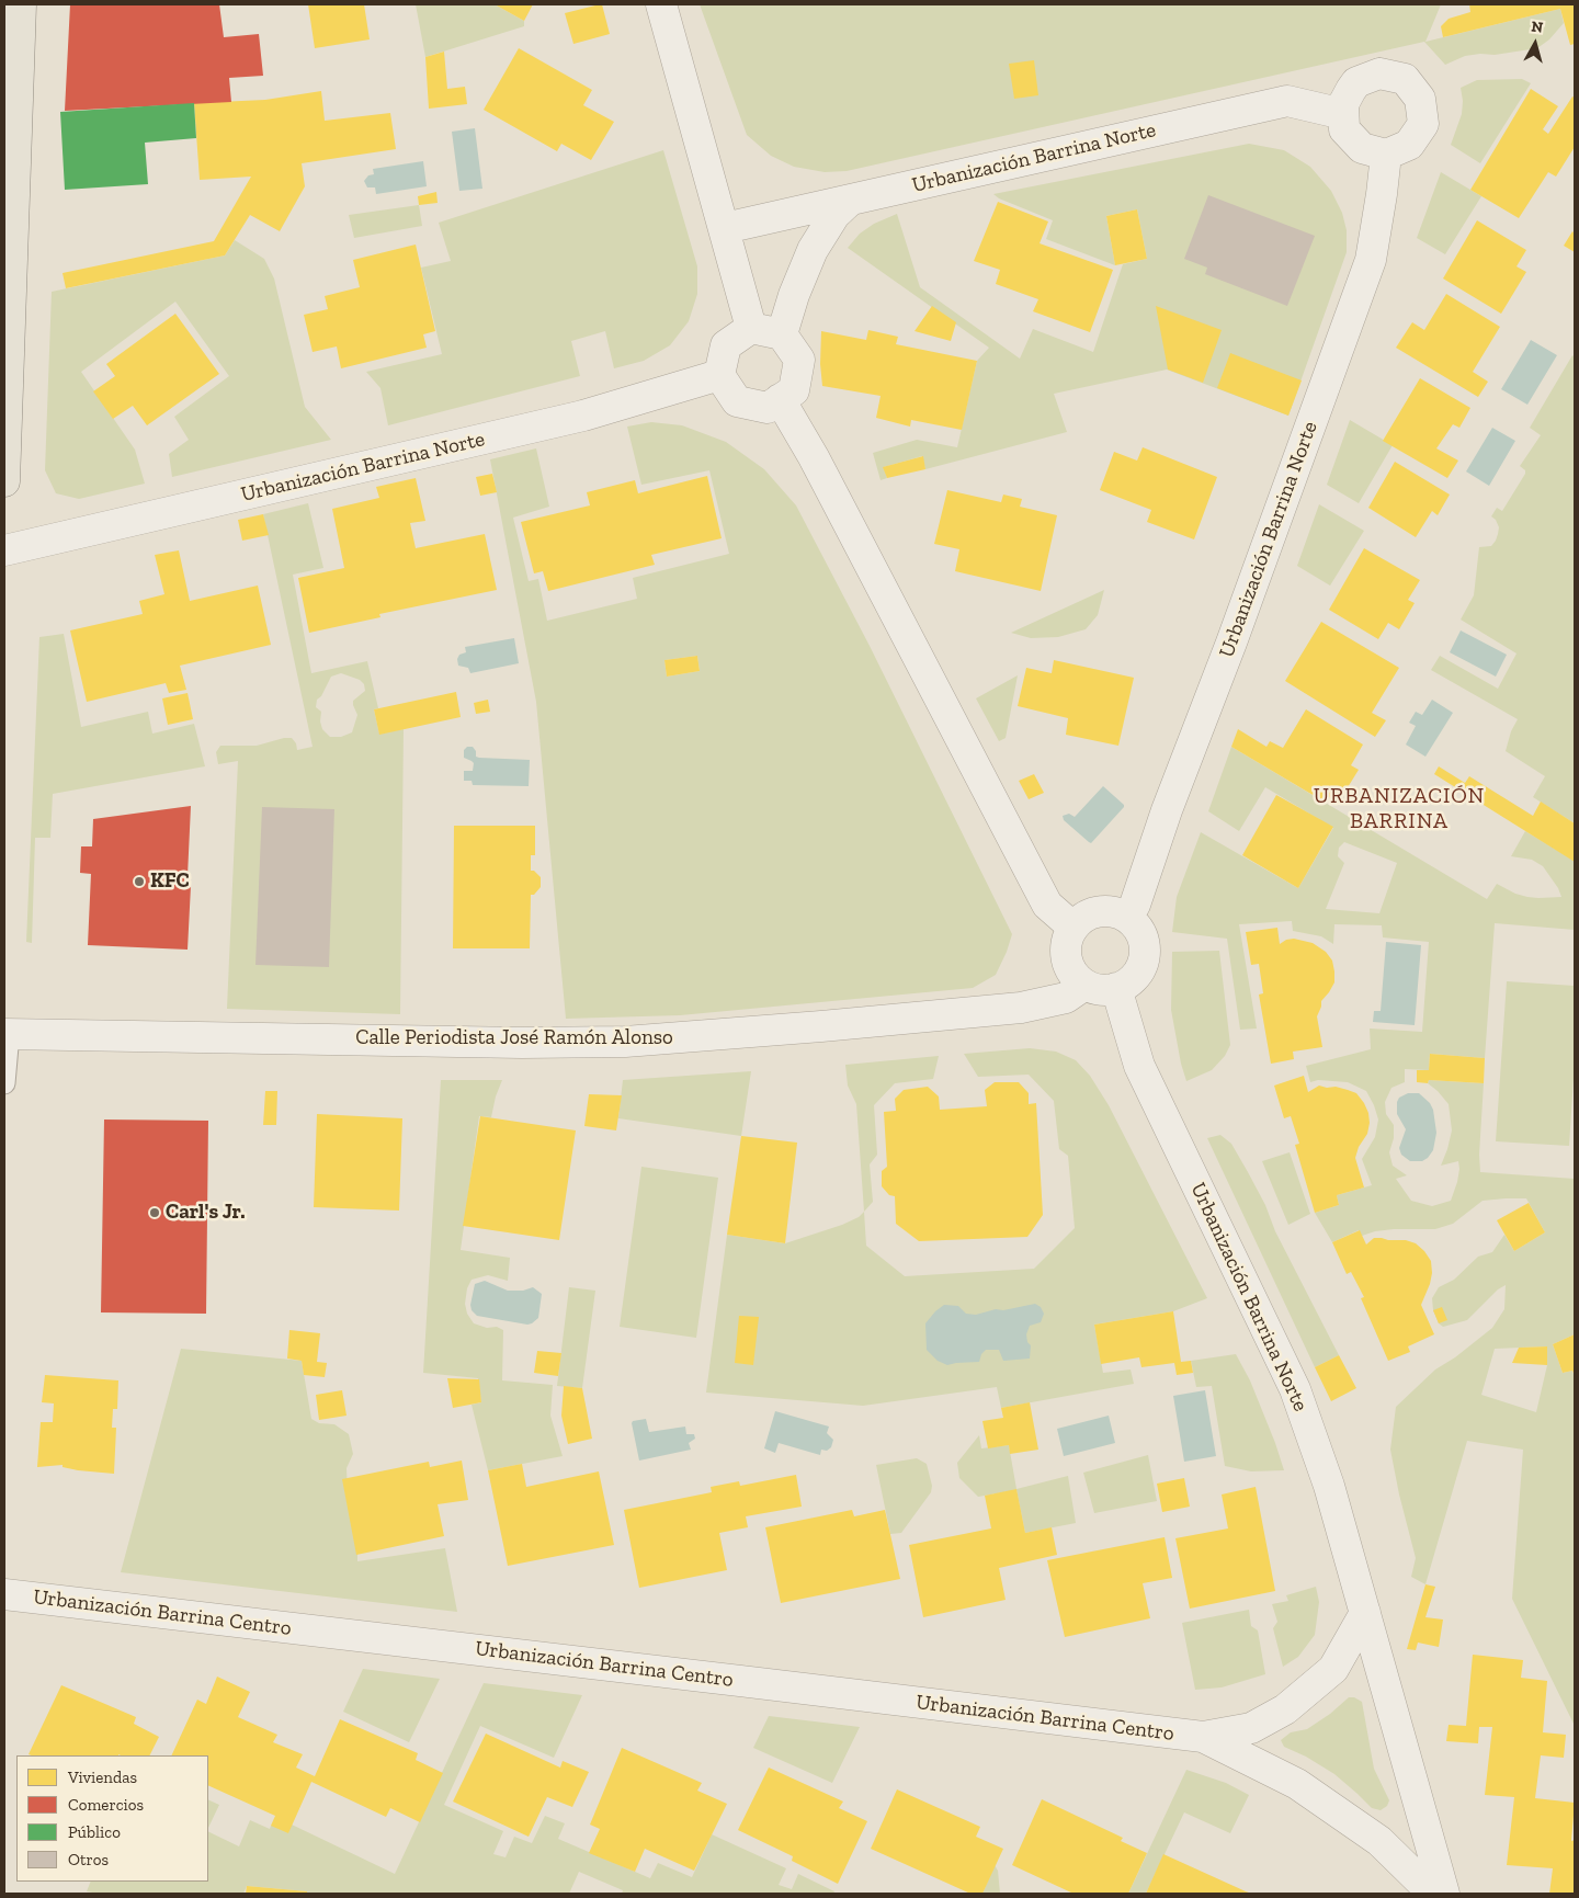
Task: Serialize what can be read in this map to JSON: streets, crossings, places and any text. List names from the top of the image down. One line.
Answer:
{"streets":{"street":["Urbanización Barrina Norte","Calle Periodista José Ramón Alonso","Urbanización Barrina Centro"]},"crossings":[["Urbanización Barrina Norte","Calle Periodista José Ramón Alonso"],["Urbanización Barrina Norte","Urbanización Barrina Centro"]],"districts":["URBANIZACIÓN BARRINA"],"places":["KFC","Carl's Jr."],"legend":["Viviendas","Comercios","Público","Otros"],"north":"top"}
